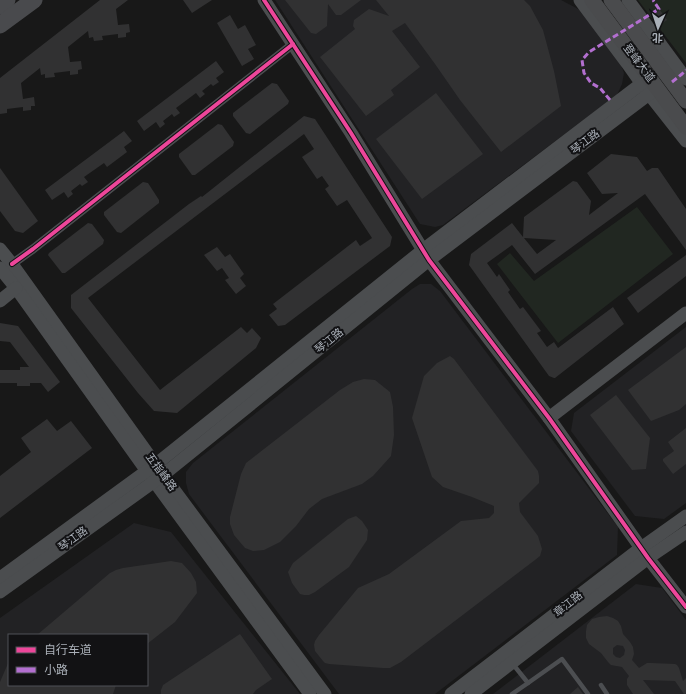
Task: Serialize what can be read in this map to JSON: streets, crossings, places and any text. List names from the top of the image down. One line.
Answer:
{"streets":{"main road":["登峰大道","琴江路","五指峰路","章江路"]},"crossings":[["登峰大道","琴江路"],["琴江路","五指峰路"]],"legend":["自行车道","小路"],"north":"bottom"}
